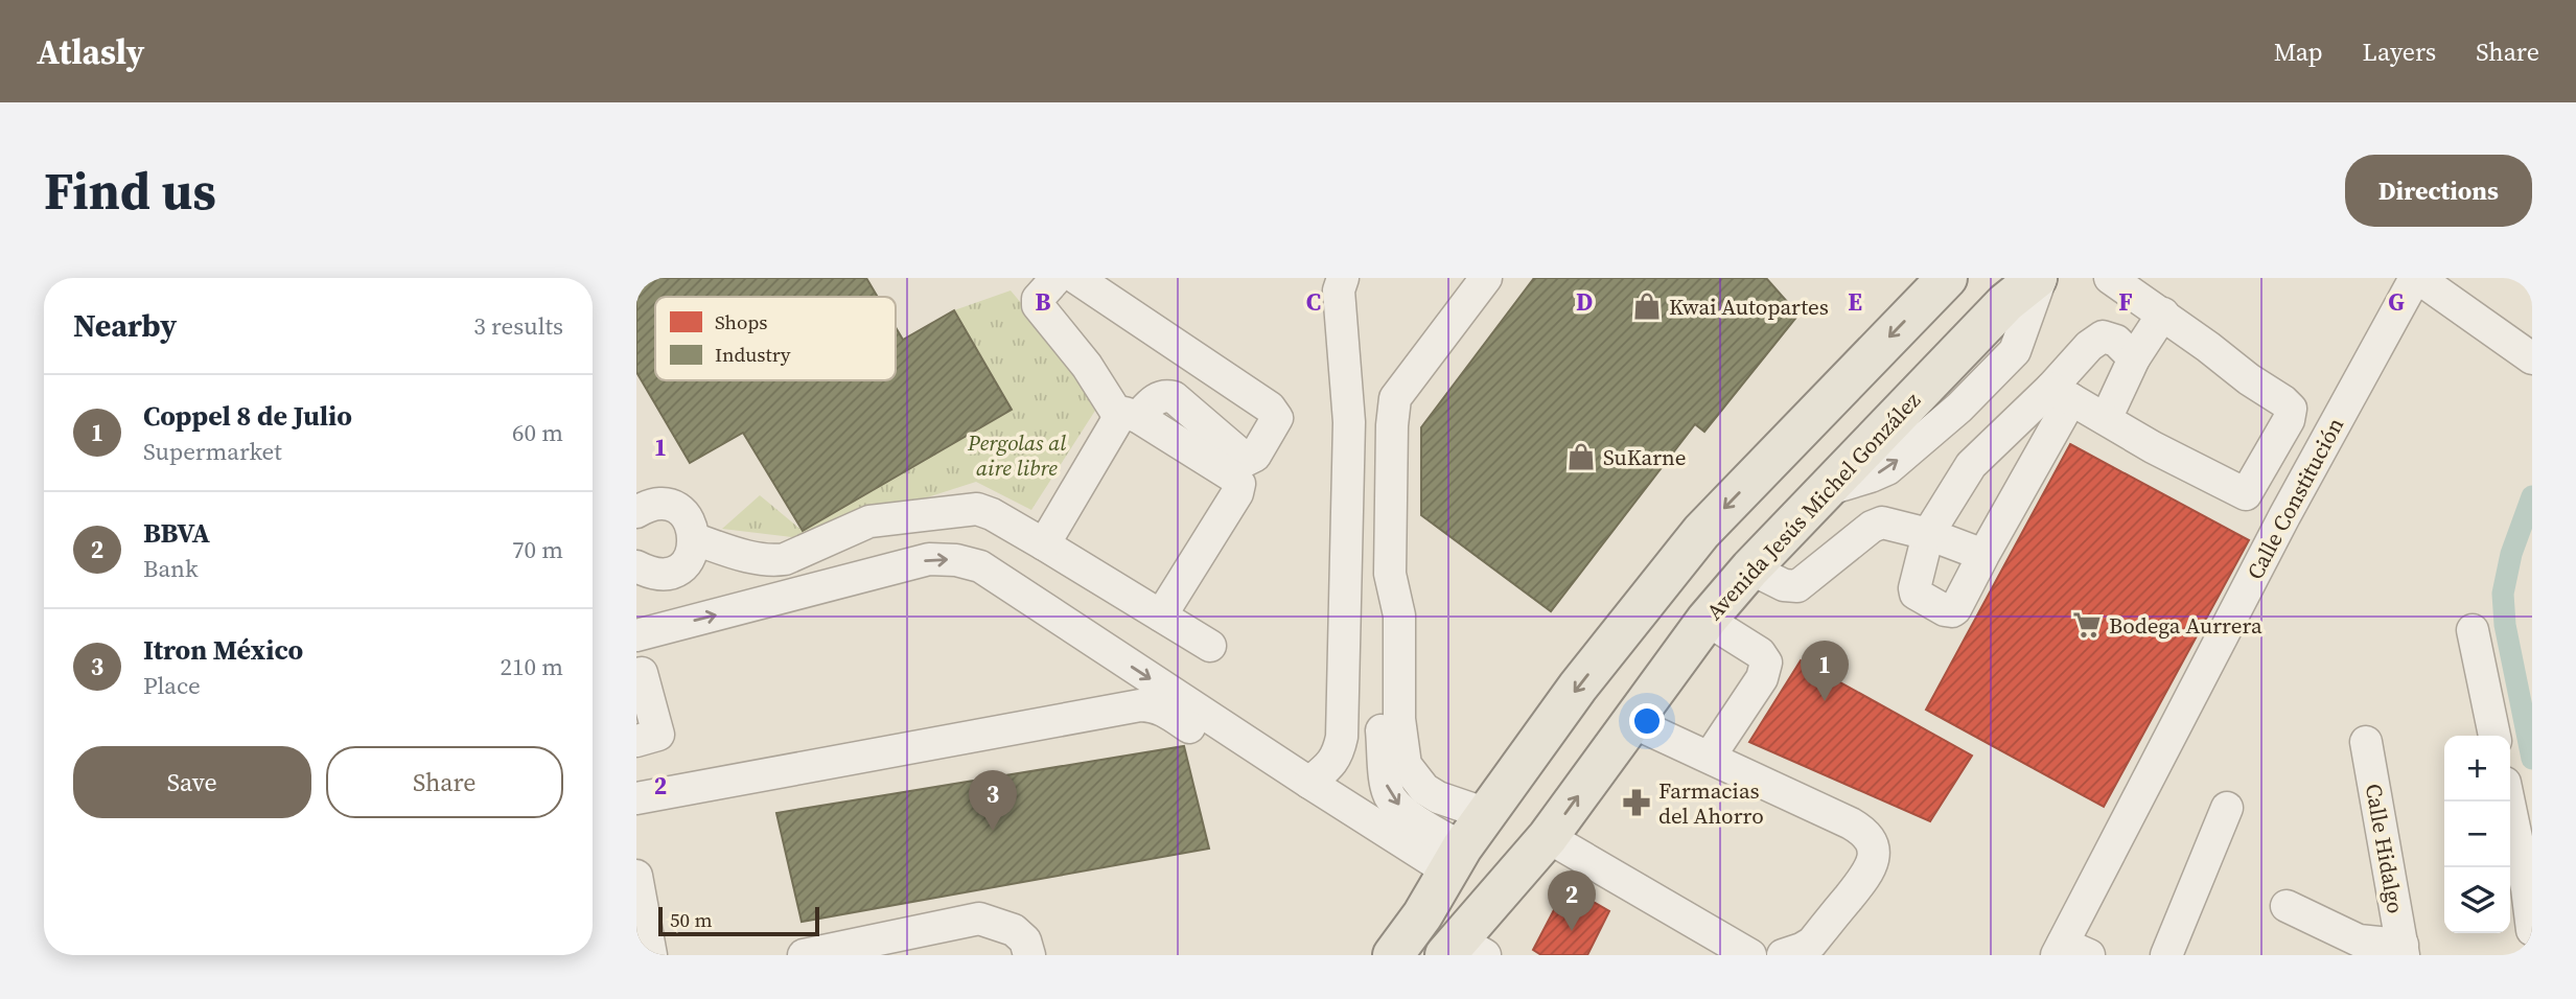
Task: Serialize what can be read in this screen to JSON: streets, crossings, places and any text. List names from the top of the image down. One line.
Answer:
{"streets":{"main road":["Avenida Jesús Michel González"],"street":["Calle Constitución","Calle Hidalgo"]},"parks":["Pergolas al aire libre"],"places":{"shop":["Kwai Autopartes","SuKarne"],"supermarket":["Bodega Aurrera"],"pharmacy":["Farmacias del Ahorro"]},"legend":["Shops","Industry"],"scale_bar":"50 m","page":{"header":"Atlasly","nav":["Map","Layers","Share"],"buttons":["Directions",["Save","Share"]],"title":"Find us","heading":["Nearby","3 results"],"list":[{"mark":"1","name":"Coppel 8 de Julio","note":"Supermarket","value":"60 m"},{"mark":"2","name":"BBVA","note":"Bank","value":"70 m"},{"mark":"3","name":"Itron México","note":"Place","value":"210 m"}],"pins":["1","3","2"],"map_buttons":["+","−"],"scale":"50 m"},"grid":{"columns":["B","C","D","E","F","G"],"rows":["1","2"]}}
